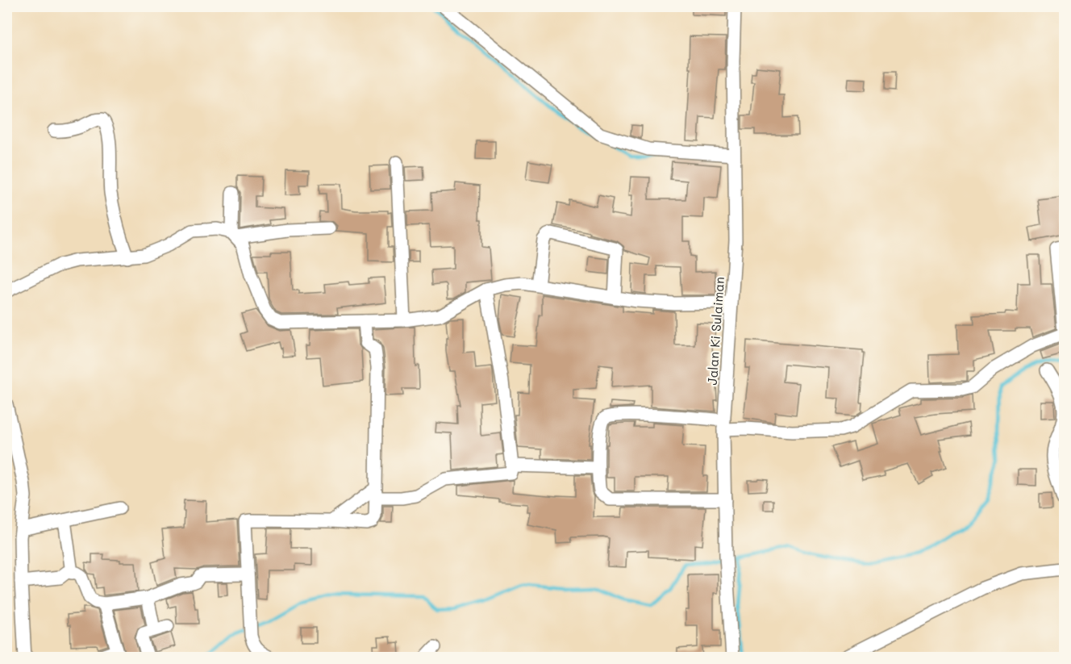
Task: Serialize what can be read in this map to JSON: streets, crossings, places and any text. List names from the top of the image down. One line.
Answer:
{"streets":{"street":["Jalan Ki Sulaiman"]}}
